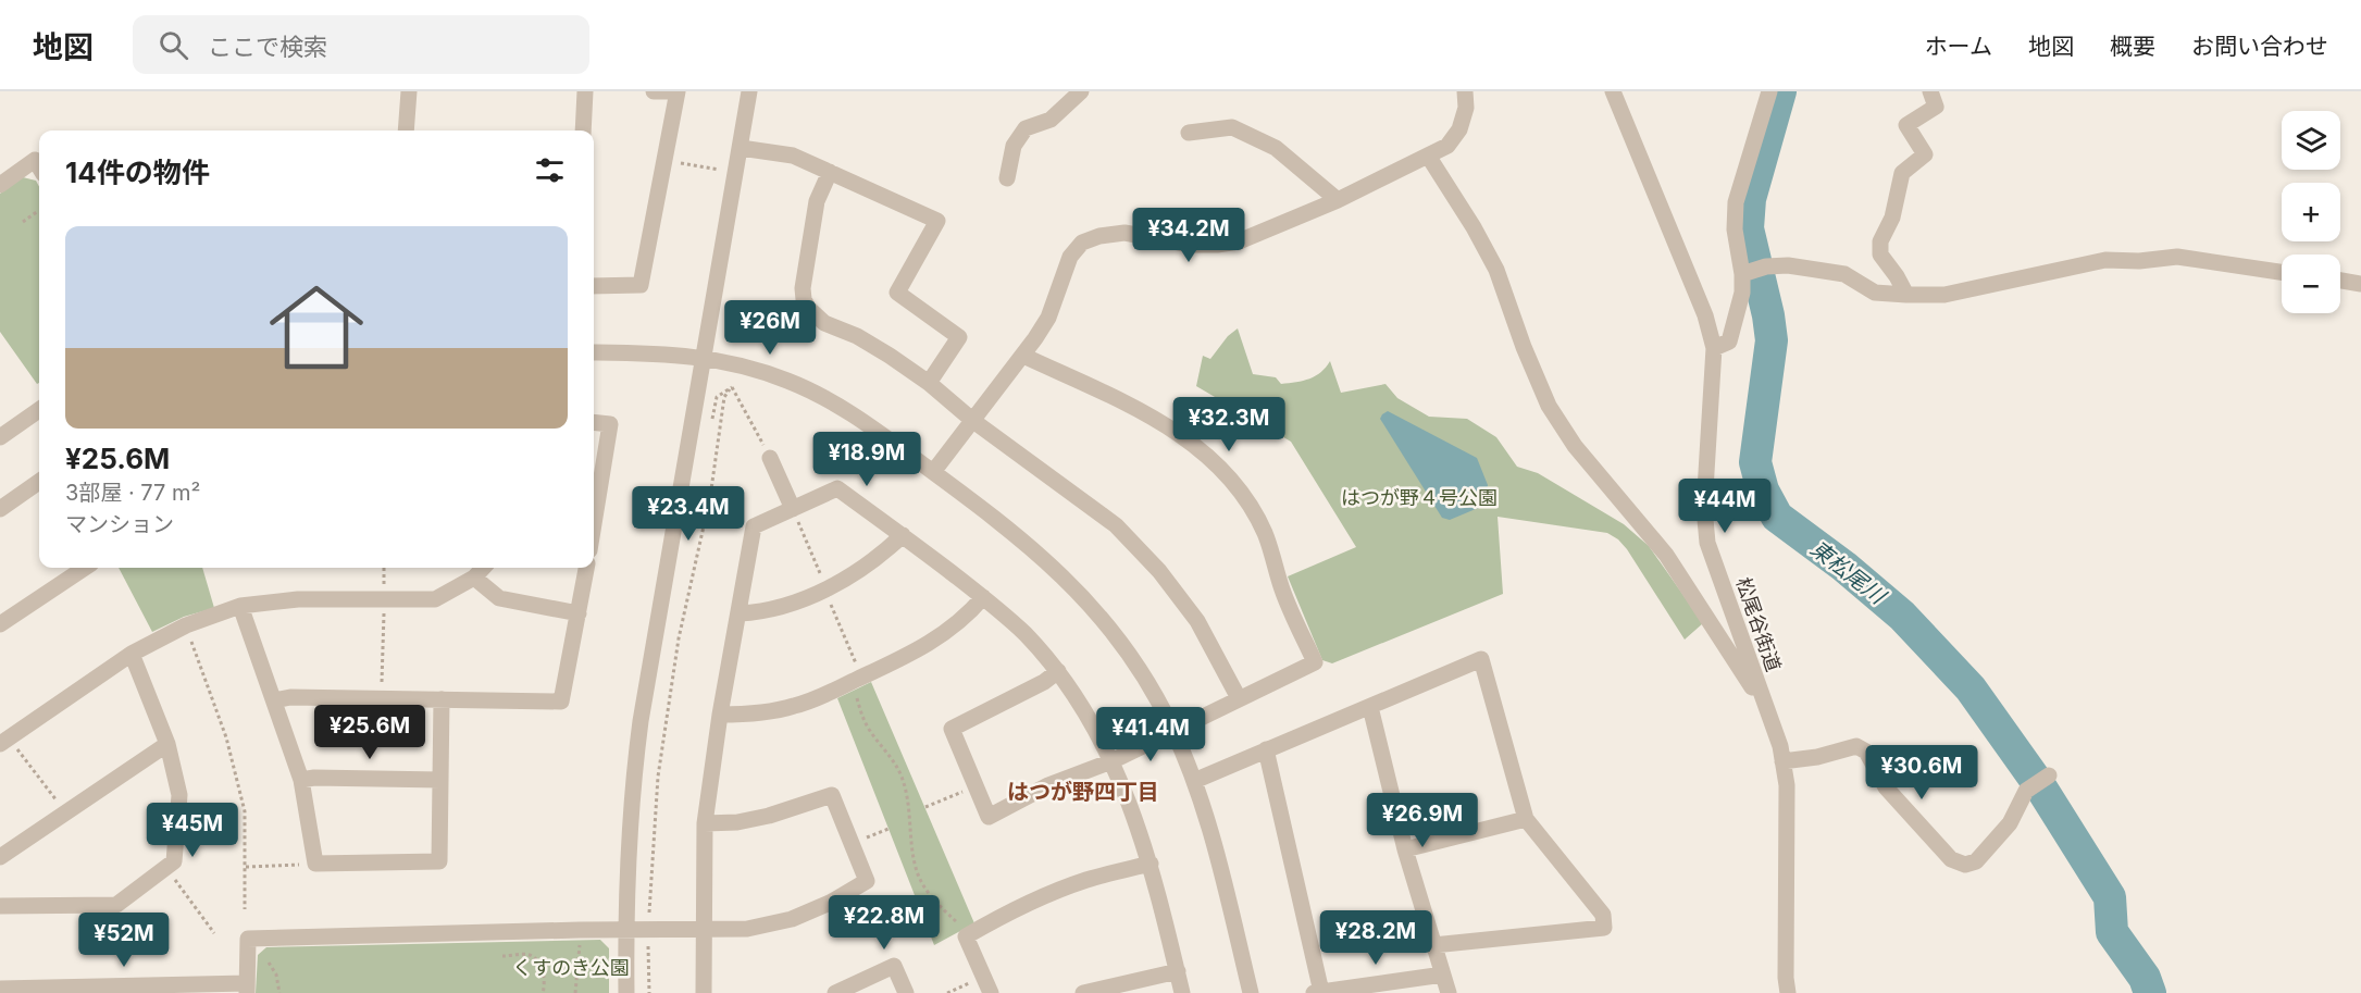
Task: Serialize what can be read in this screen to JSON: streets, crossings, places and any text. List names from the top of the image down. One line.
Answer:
{"streets":{"street":["松尾谷街道"]},"districts":["はつが野四丁目"],"water":["東松尾川"],"parks":["はつが野４号公園","くすのき公園"],"page":{"header":"地図","search":"ここで検索","nav":["ホーム","地図","概要","お問い合わせ"],"map_buttons":["+","−"],"heading":"14件の物件","price":["¥34.2M","¥26M","¥32.3M","¥18.9M","¥44M","¥23.4M","¥25.6M","¥41.4M","¥30.6M","¥26.9M","¥45M","¥22.8M","¥28.2M","¥52M"],"list":[{"name":"¥25.6M","note":"3部屋 · 77 m² · マンション"}]}}
